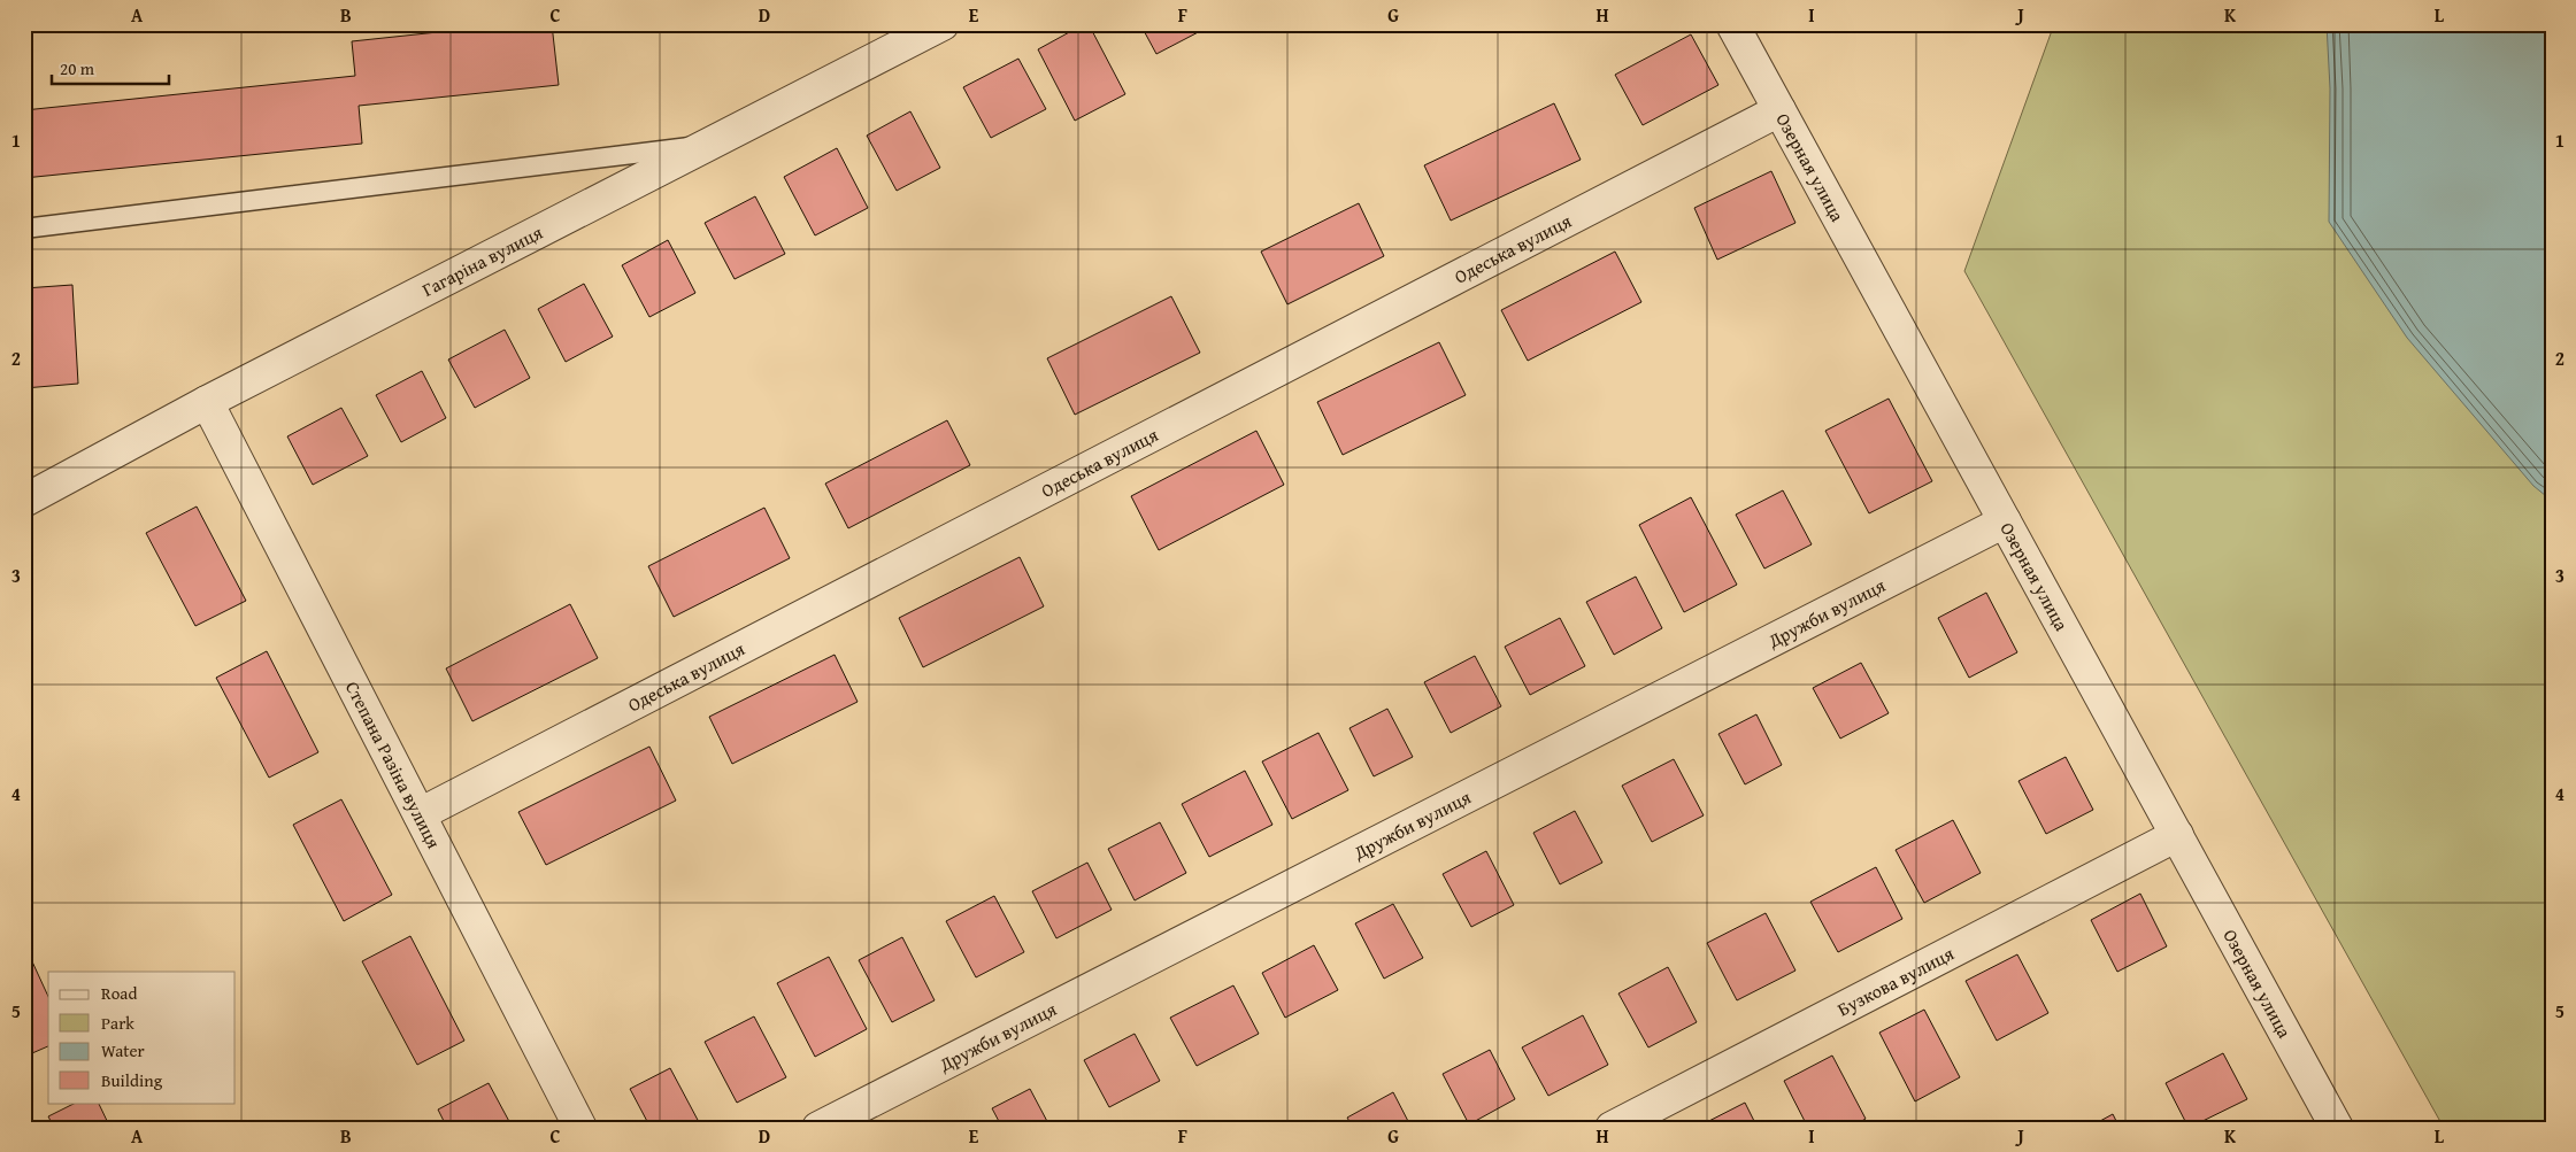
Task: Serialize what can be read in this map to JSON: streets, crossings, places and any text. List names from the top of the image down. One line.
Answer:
{"streets":{"street":["Озерная улица","Одеська вулиця","Гагаріна вулиця","Дружби вулиця","Степана Разіна вулиця","Бузкова вулиця"]},"crossings":[["Озерная улица","Одеська вулиця"],["Озерная улица","Дружби вулиця"],["Озерная улица","Бузкова вулиця"],["Одеська вулиця","Степана Разіна вулиця"],["Гагаріна вулиця","Степана Разіна вулиця"]],"legend":["Road","Park","Water","Building"],"scale_bar":"20 m","grid":{"columns":["A","B","C","D","E","F","G","H","I","J","K","L"],"rows":["1","2","3","4","5"]}}
